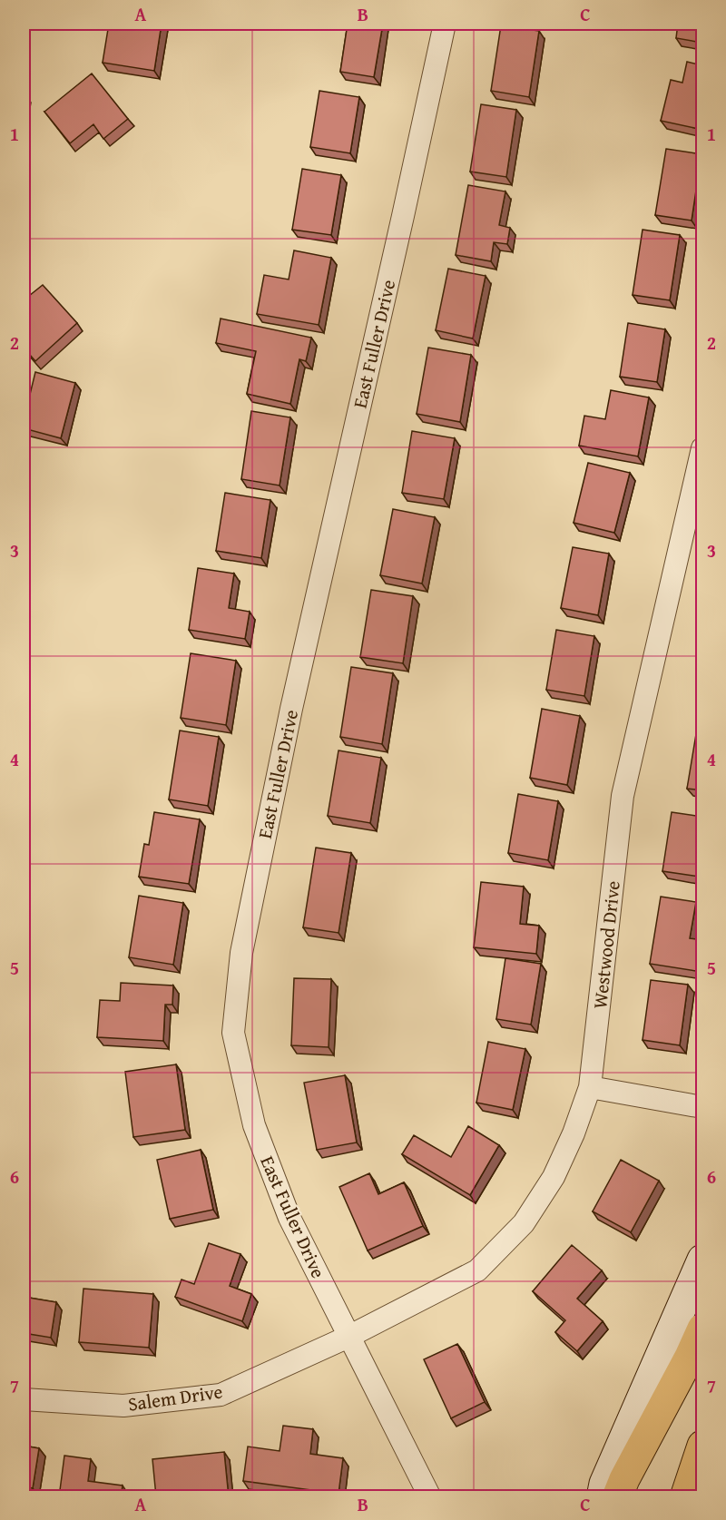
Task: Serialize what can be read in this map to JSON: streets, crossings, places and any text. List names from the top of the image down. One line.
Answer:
{"streets":{"street":["East Fuller Drive","Westwood Drive","Salem Drive"]},"crossings":[["East Fuller Drive","Westwood Drive"],["East Fuller Drive","Salem Drive"],["Westwood Drive","Salem Drive"]],"grid":{"columns":["A","B","C"],"rows":["1","2","3","4","5","6","7"]}}
